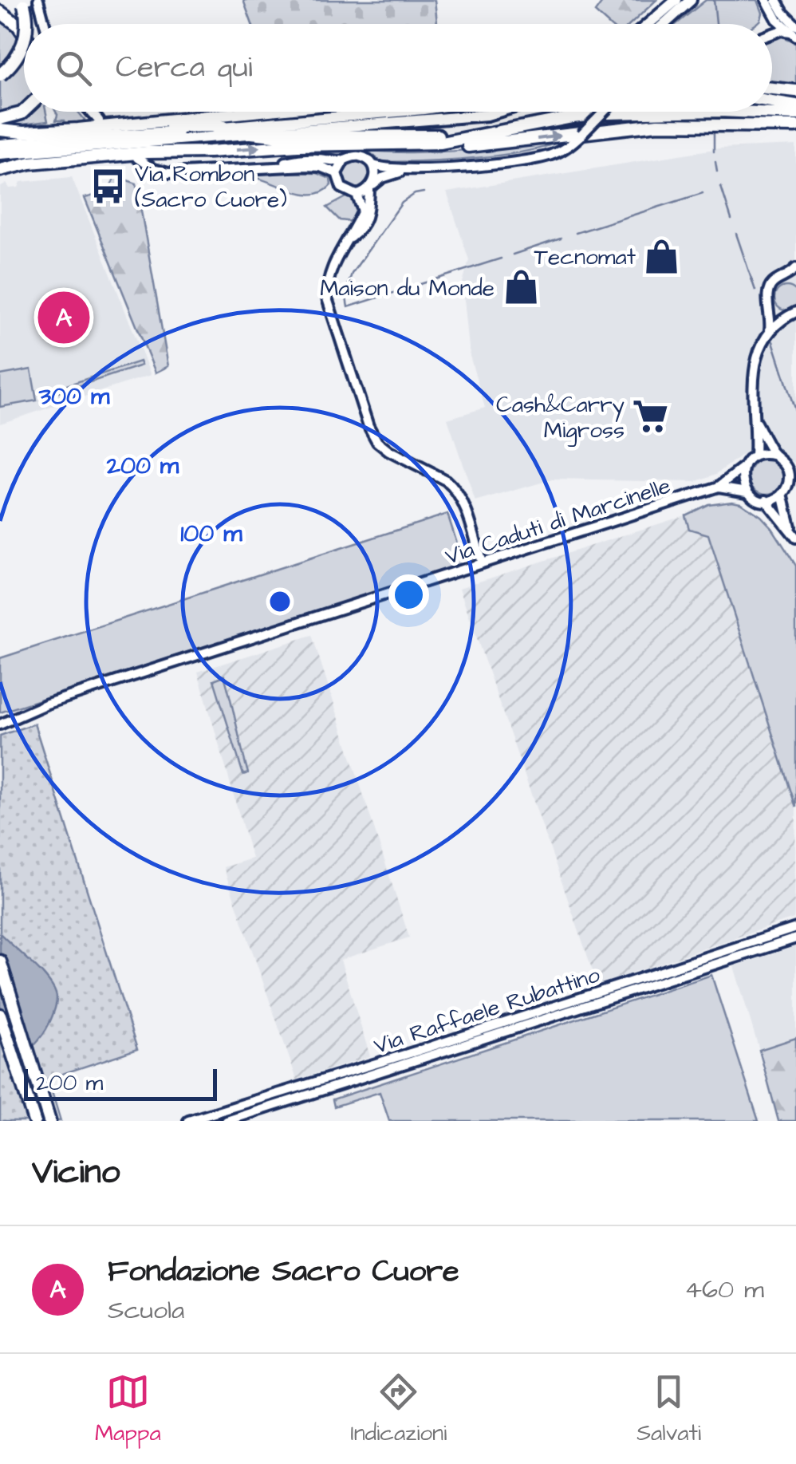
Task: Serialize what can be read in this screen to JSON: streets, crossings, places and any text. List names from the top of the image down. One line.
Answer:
{"streets":{"street":["Via Caduti di Marcinelle","Via Raffaele Rubattino"]},"places":{"bus stop":["Via Rombon (Sacro Cuore)"],"shop":["Tecnomat","Maison du Monde"],"supermarket":["Cash&Carry Migross"]},"scale_bar":"200 m","page":{"search":"Cerca qui","pins":"A","scale":"200 m","heading":"Vicino","list":[{"mark":"A","name":"Fondazione Sacro Cuore","note":"Scuola","value":"460 m"}],"nav":["Mappa","Indicazioni","Salvati"]},"rings":["300 m","200 m","100 m"]}
